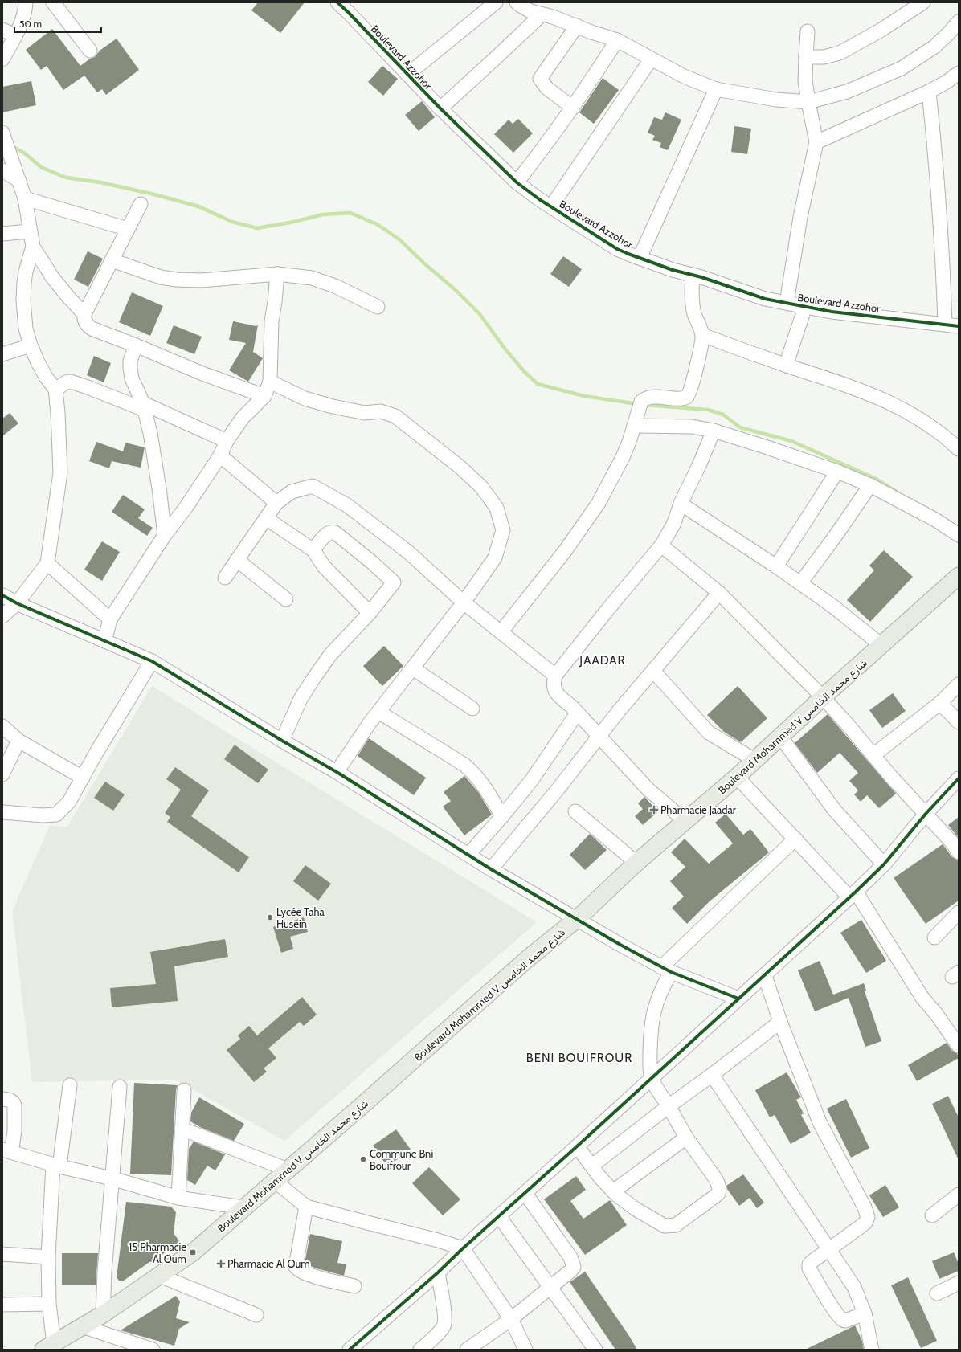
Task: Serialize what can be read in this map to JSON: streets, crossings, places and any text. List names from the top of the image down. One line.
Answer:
{"streets":{"main road":["Boulevard Mohammed V شارع محمد الخامس"],"street":["Boulevard Azzohor"]},"districts":["JAADAR","BENI BOUIFROUR"],"places":{"health":["Pharmacie Jaadar","Pharmacie Al Oum"],"other":["Lycée Taha Husein","Commune Bni Bouifrour"],"transit":["15 Pharmacie Al Oum"]},"scale_bar":"50 m"}
